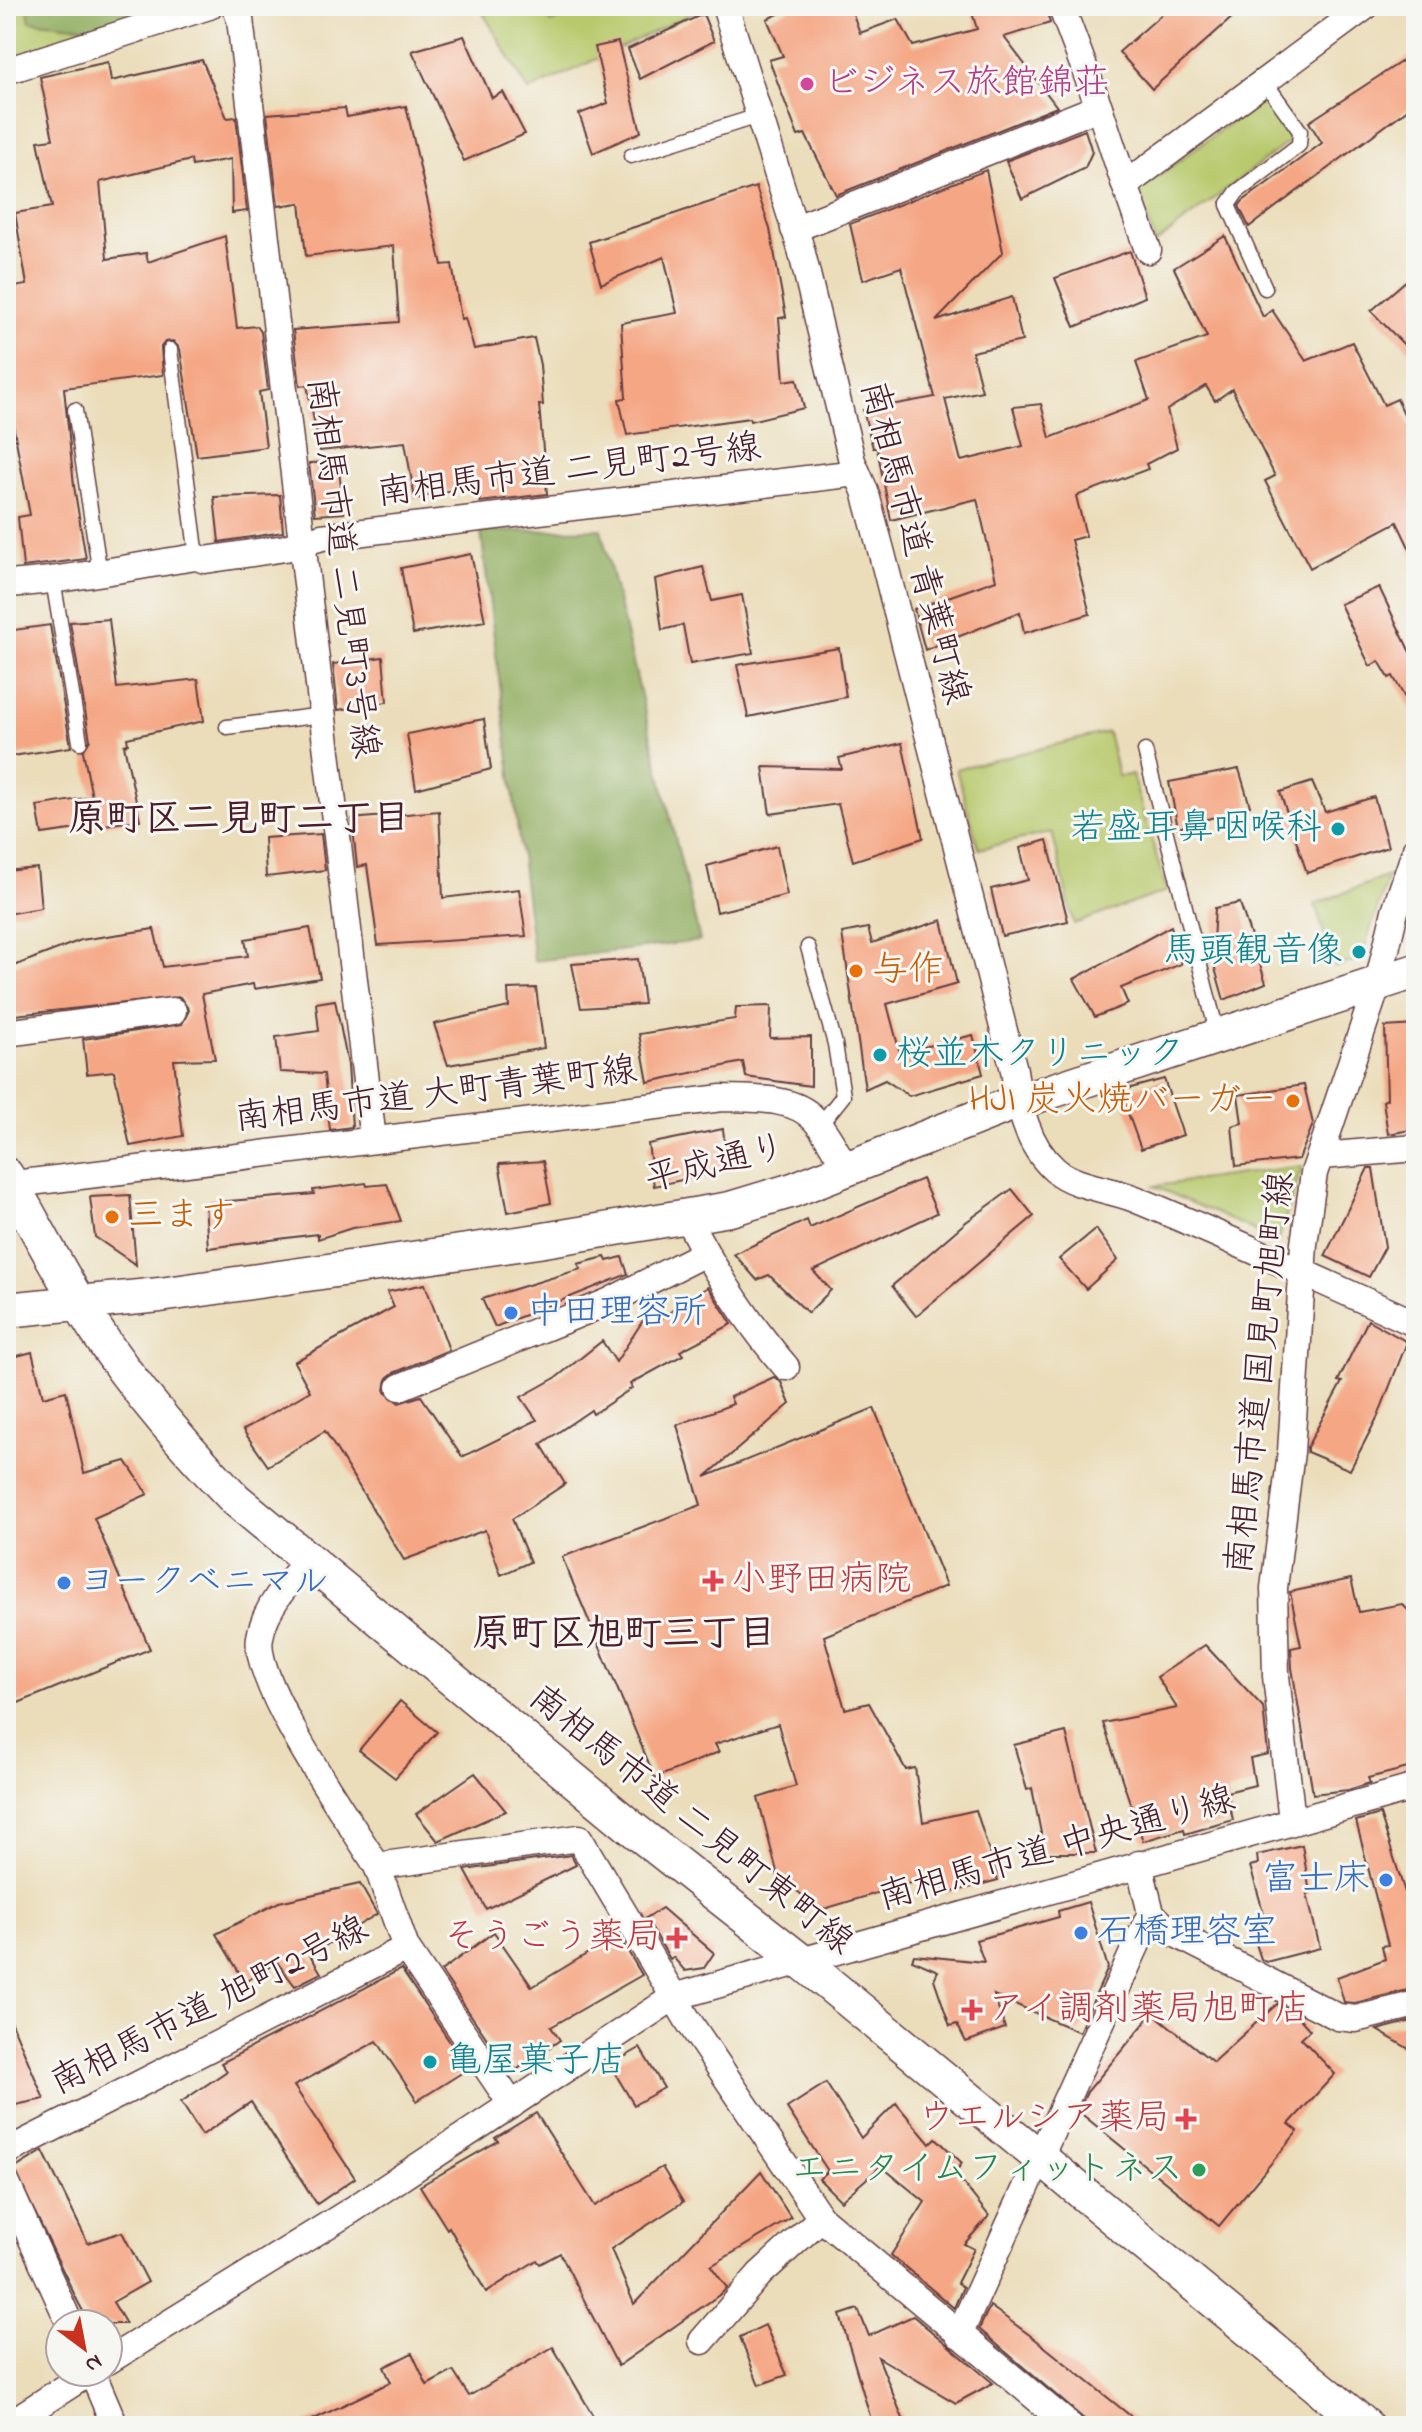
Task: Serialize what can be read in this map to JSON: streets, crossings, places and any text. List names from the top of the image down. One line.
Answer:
{"streets":{"street":["南相馬市道 二見町2号線","南相馬市道 青葉町線","南相馬市道 二見町3号線","南相馬市道 大町青葉町線","平成通り","南相馬市道 国見町旭町線","南相馬市道 二見町東町線","南相馬市道 中央通り線","南相馬市道 旭町2号線"]},"crossings":[["南相馬市道 二見町2号線","南相馬市道 青葉町線"],["南相馬市道 二見町2号線","南相馬市道 二見町3号線"],["南相馬市道 青葉町線","平成通り"],["南相馬市道 二見町3号線","南相馬市道 大町青葉町線"],["南相馬市道 大町青葉町線","平成通り"],["南相馬市道 大町青葉町線","南相馬市道 二見町東町線"],["平成通り","南相馬市道 国見町旭町線"],["平成通り","南相馬市道 二見町東町線"],["南相馬市道 国見町旭町線","南相馬市道 中央通り線"],["南相馬市道 二見町東町線","南相馬市道 中央通り線"],["南相馬市道 中央通り線","南相馬市道 旭町2号線"]],"districts":["原町区二見町二丁目","原町区旭町三丁目"],"places":{"other":["ビジネス旅館錦荘","若盛耳鼻咽喉科","馬頭観音像","与作","桜並木クリニック","HJI 炭火焼バーガー","三ます","中田理容所","ヨークベニマル","富士床","石橋理容室","亀屋菓子店","エニタイムフィットネス"],"health":["小野田病院","そうごう薬局","アイ調剤薬局旭町店","ウエルシア薬局"]},"north":"bottom right"}
